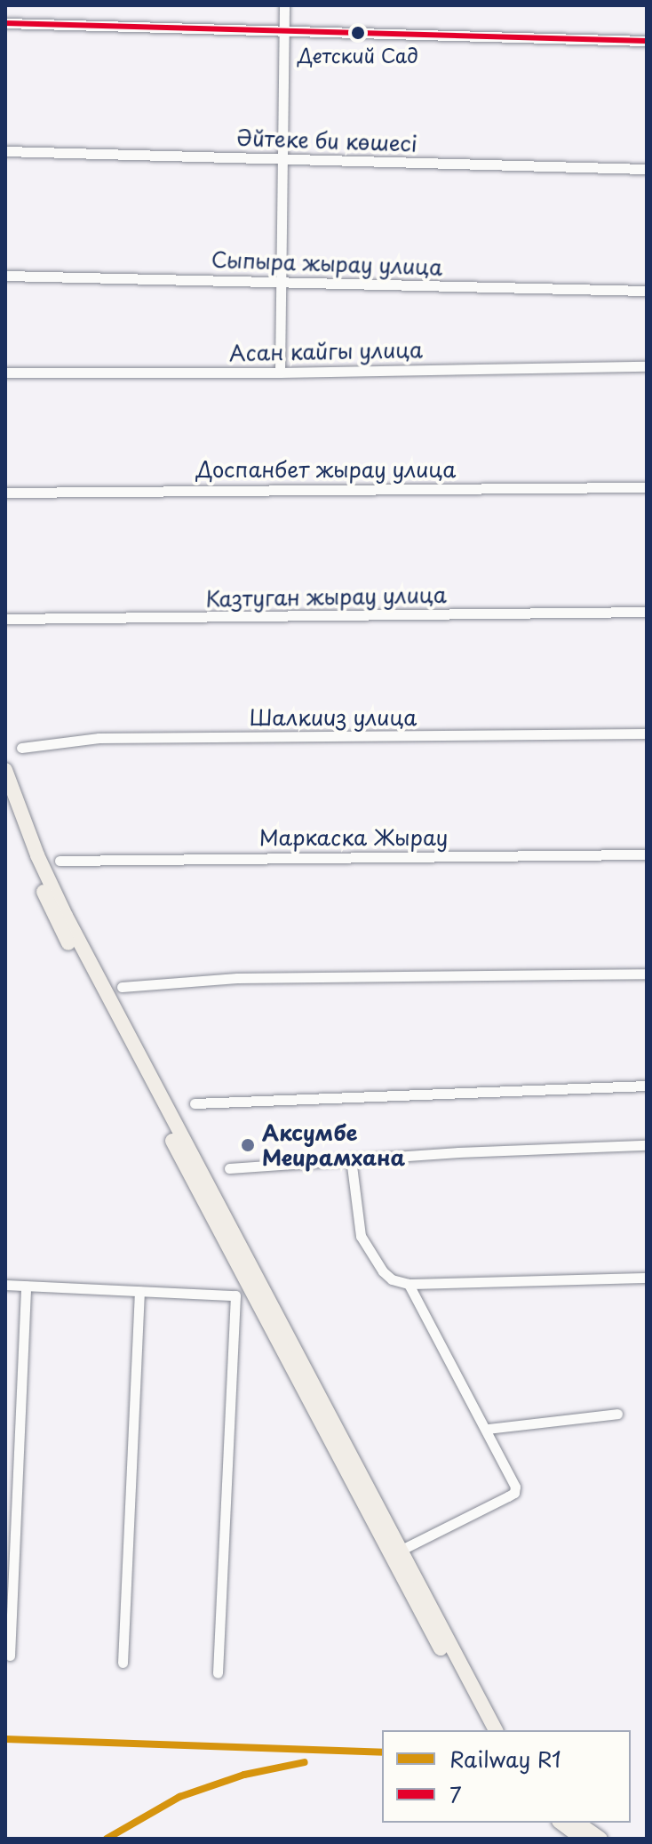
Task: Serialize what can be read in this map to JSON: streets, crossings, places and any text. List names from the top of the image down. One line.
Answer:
{"streets":{"street":["Әйтеке би көшесі","Сыпыра жырау улица","Асан кайгы улица","Доспанбет жырау улица","Казтуган жырау улица","Шалкииз улица","Маркаска Жырау"]},"places":["Детский Сад","Аксумбе Меирамхана"],"lines":["transit line 7","rail line R1"],"legend":["Railway R1","7"]}
